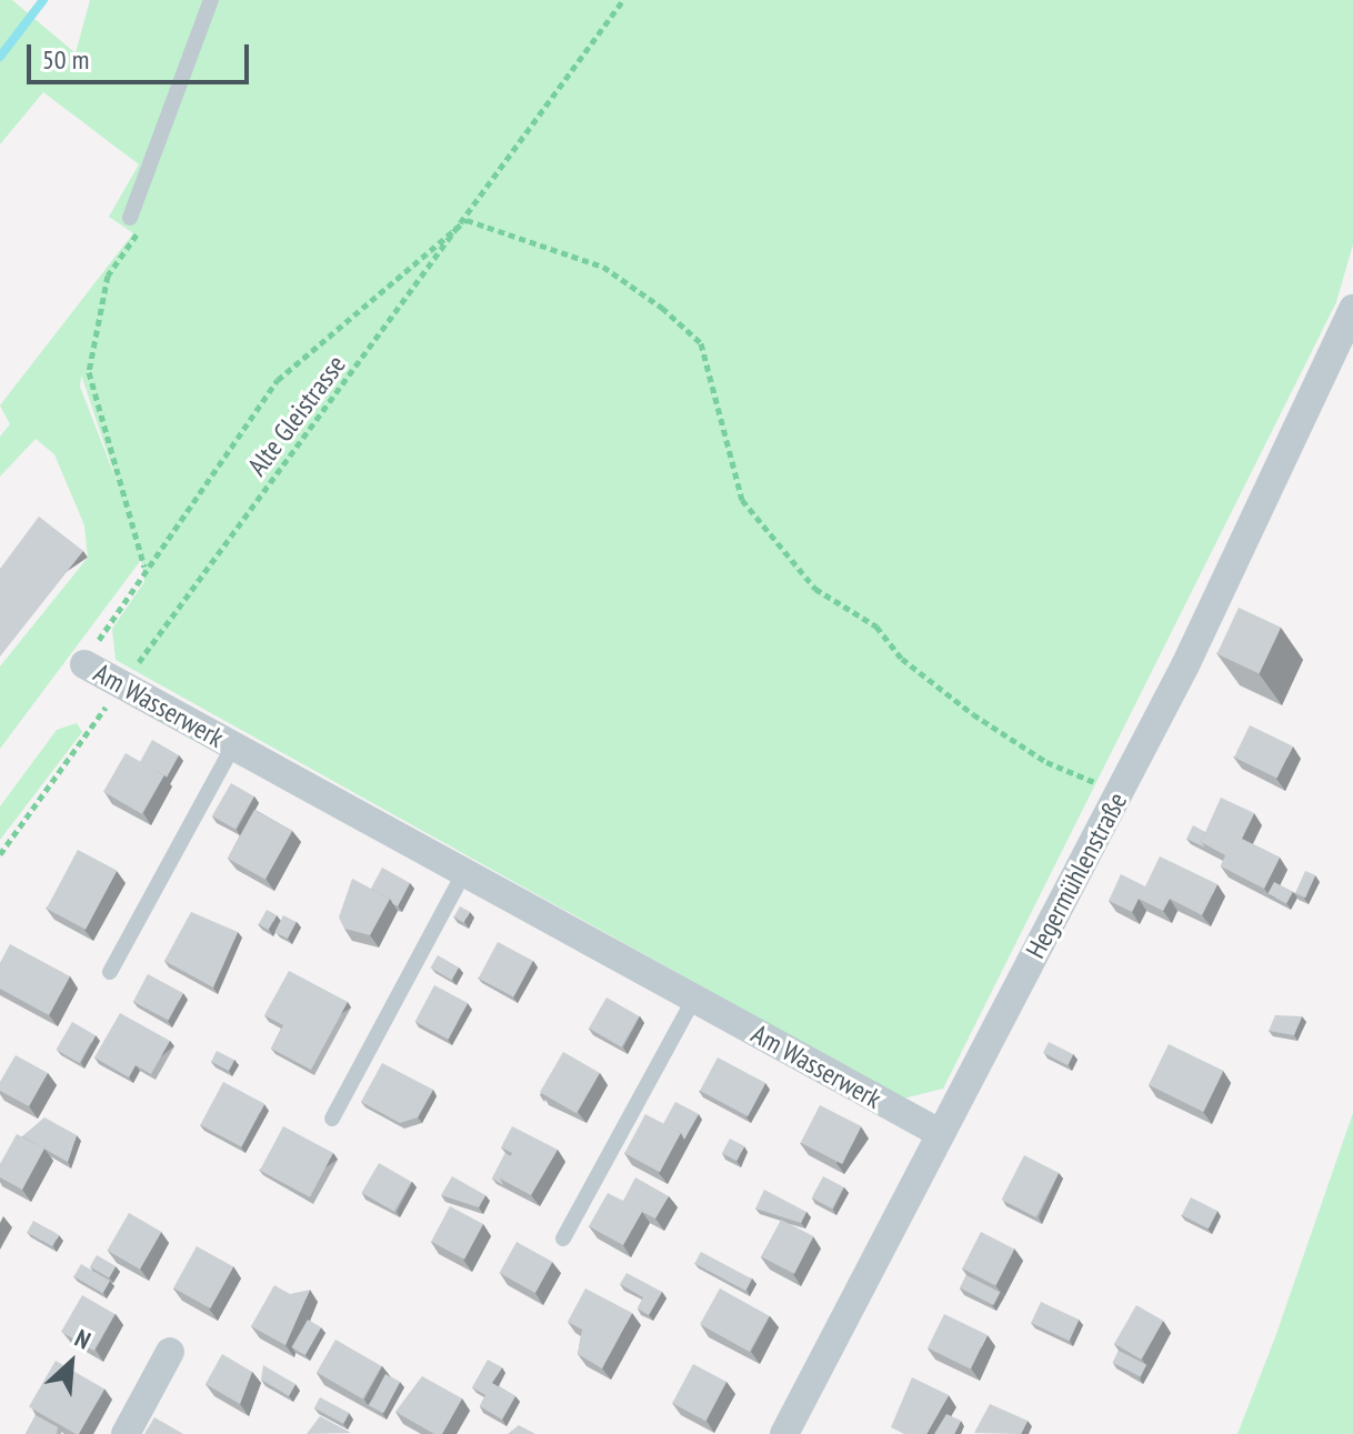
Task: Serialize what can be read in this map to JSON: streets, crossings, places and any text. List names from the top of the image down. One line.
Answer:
{"streets":{"street":["Am Wasserwerk","Hegermühlenstraße"],"path":["Alte Gleistrasse"]},"crossings":[["Alte Gleistrasse","Am Wasserwerk"],["Am Wasserwerk","Hegermühlenstraße"]],"scale_bar":"50 m","north":"top right"}
